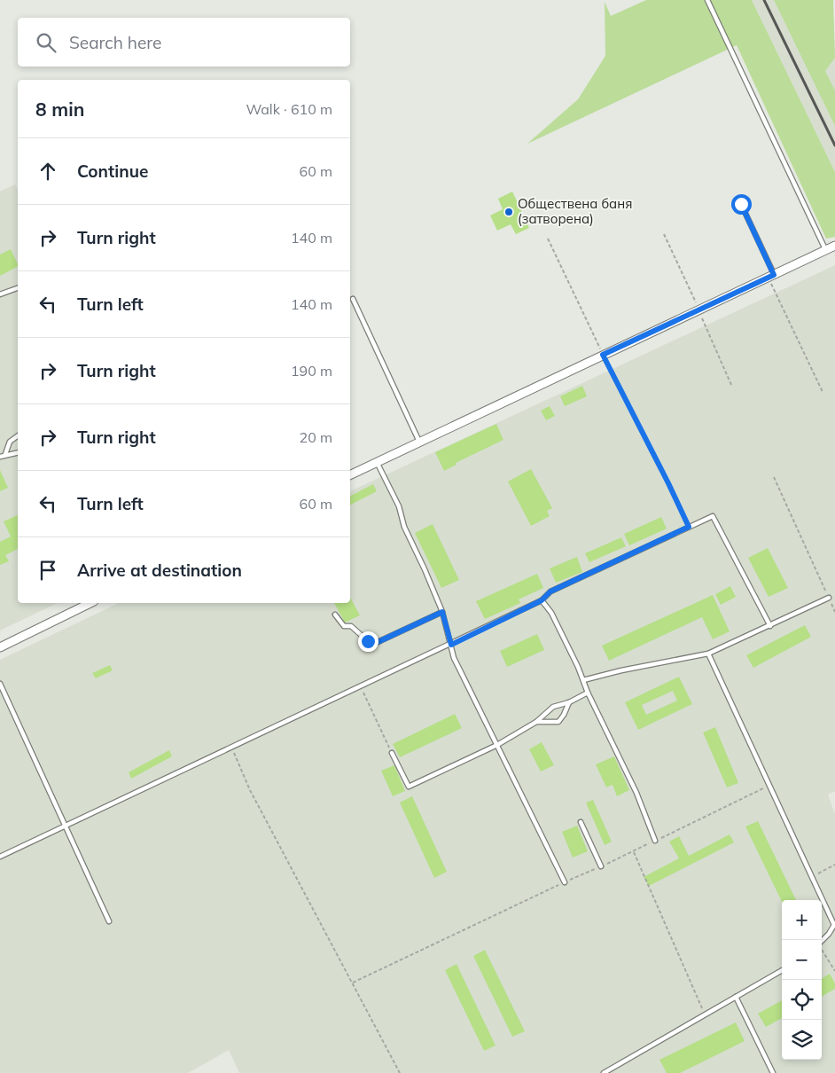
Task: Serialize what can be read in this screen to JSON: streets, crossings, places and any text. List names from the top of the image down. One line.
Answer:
{"places":["Обществена баня (затворена)"],"page":{"search":"Search here","heading":["8 min","Walk · 610 m"],"list":[["Continue","60 m"],["Turn right","140 m"],["Turn left","140 m"],["Turn right","190 m"],["Turn right","20 m"],["Turn left","60 m"],"Arrive at destination"],"map_buttons":["+","−"]}}
